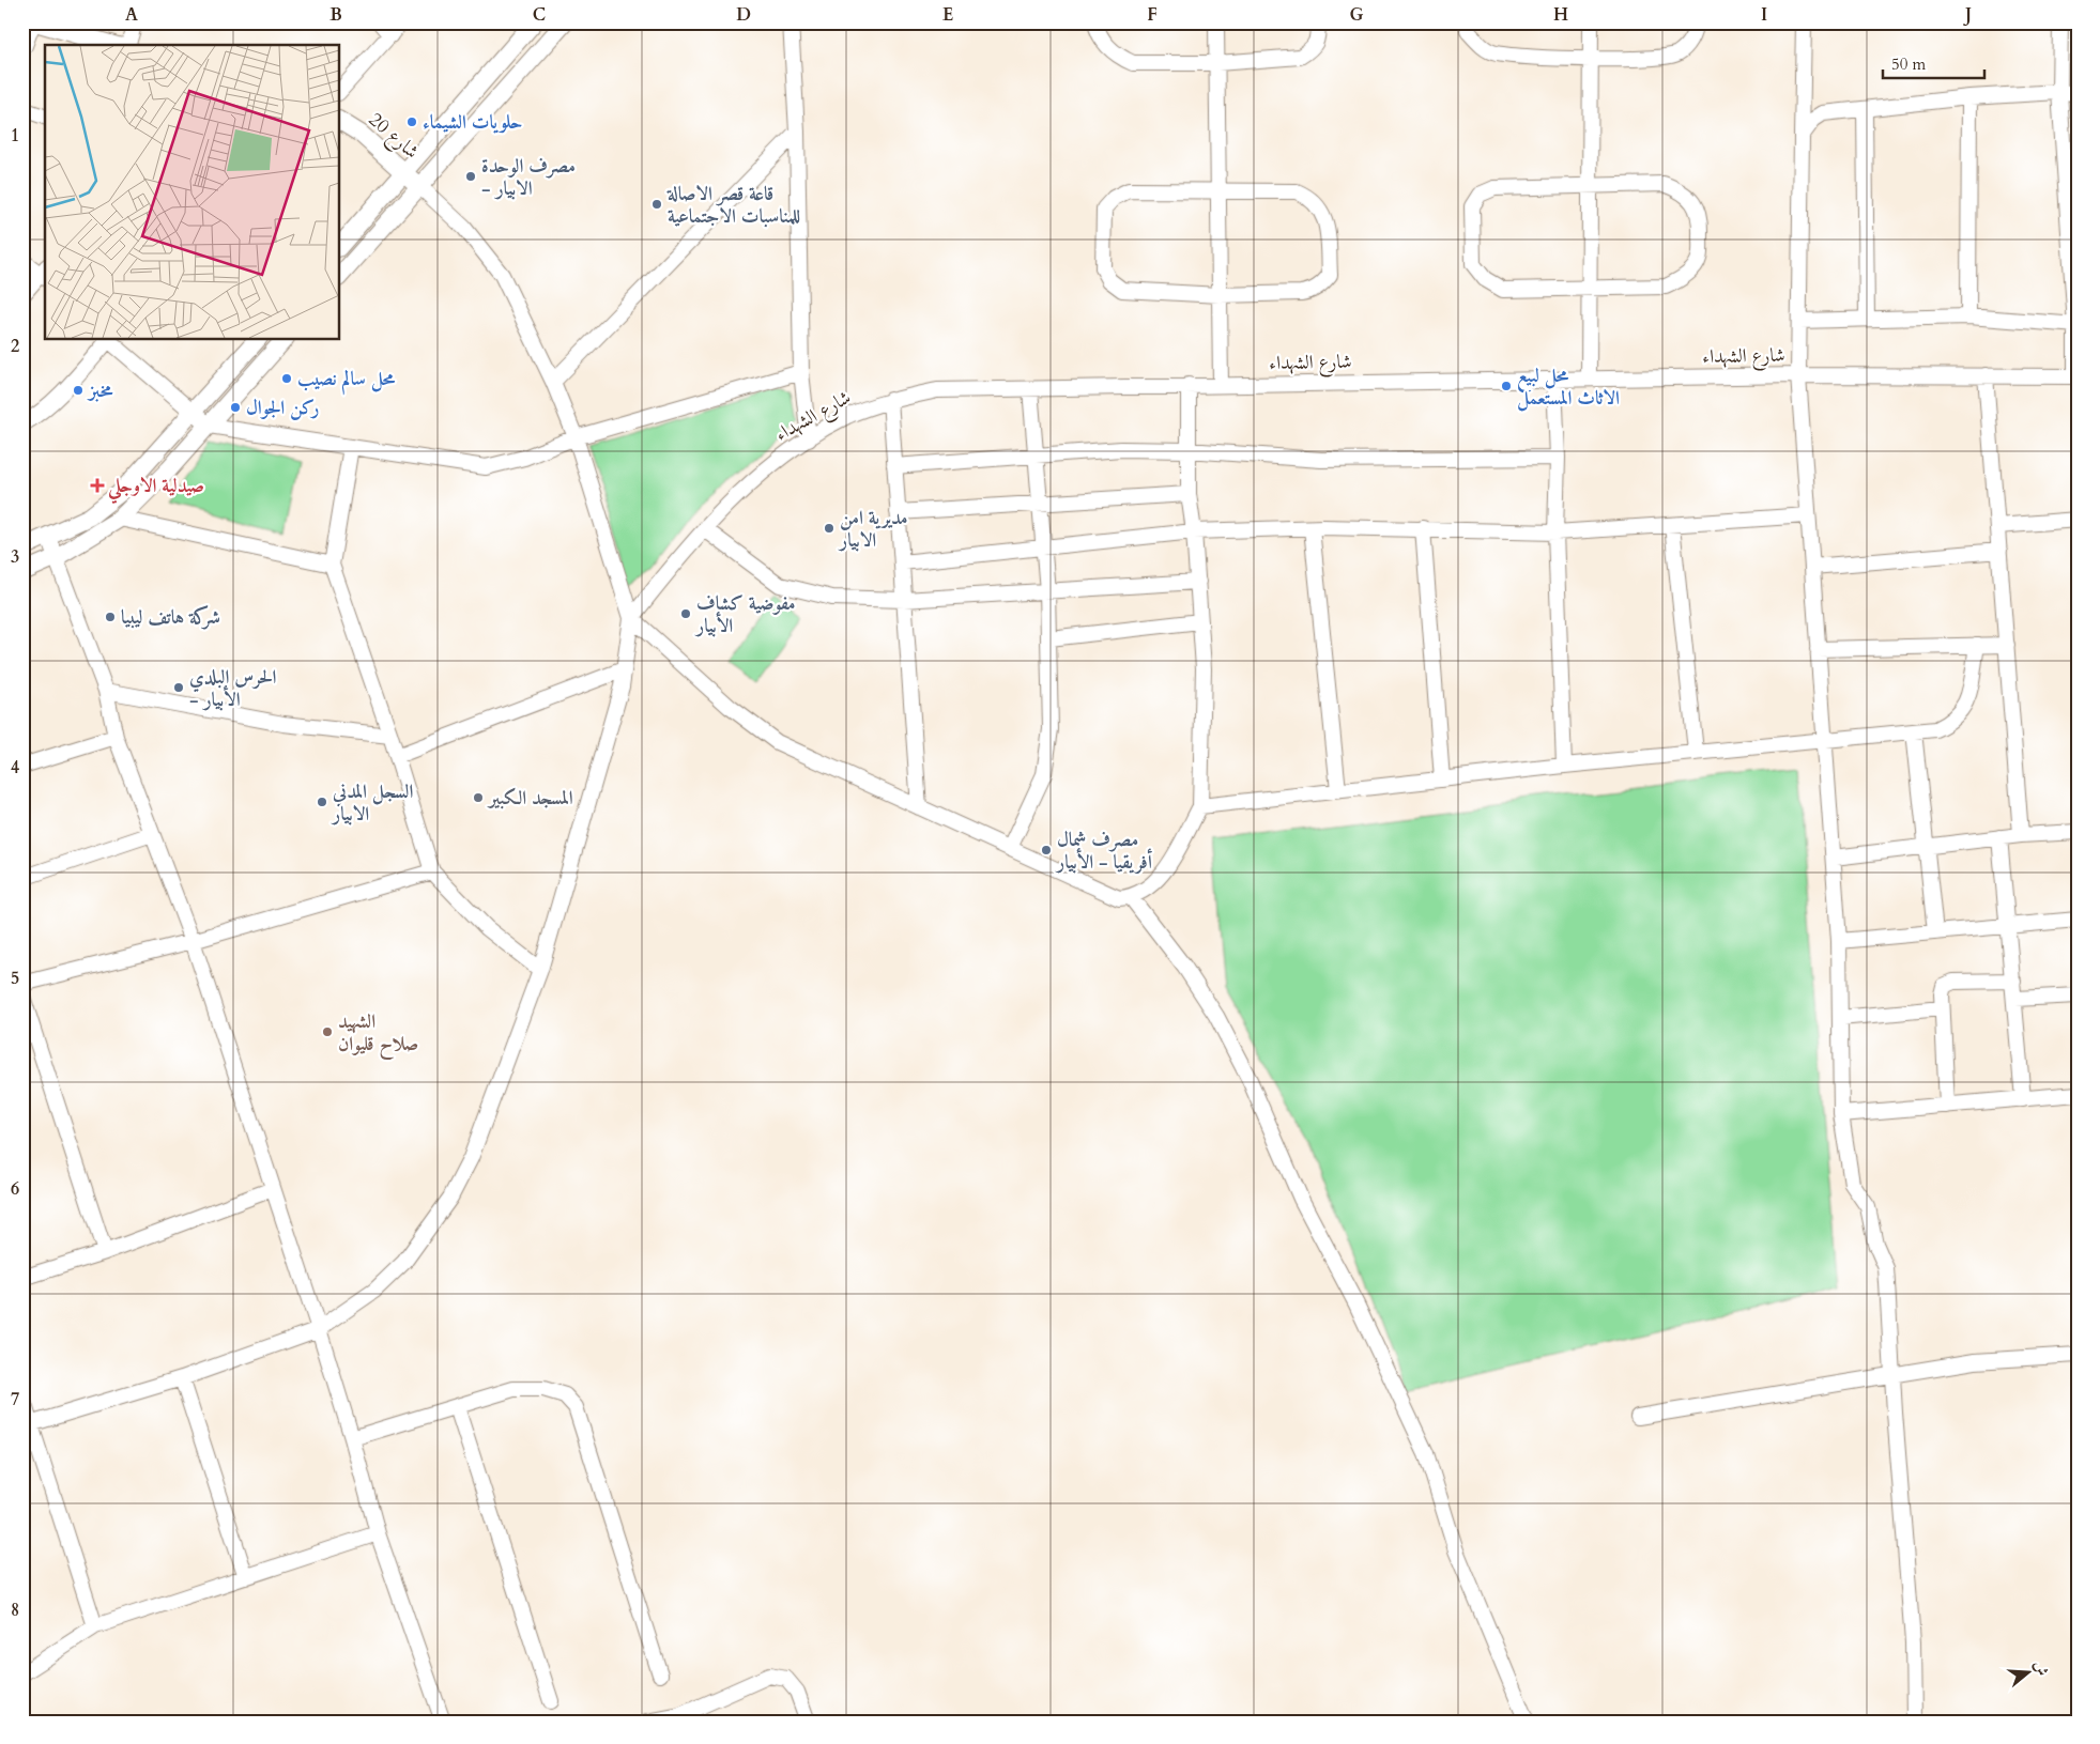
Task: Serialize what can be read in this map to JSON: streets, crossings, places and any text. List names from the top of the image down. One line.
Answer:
{"streets":{"street":["شارع 20","شارع الشهداء"]},"places":{"other":["حلويات الشيماء","مصرف الوحدة - الابيار","قاعة قصر الاصالة للمناسبات الاجتماعية","محل سالم نصيب","محل لبيع الاثاث المستعمل","مخبز","ركن الجوال","مديرية امن الابيار","مفوضية كشاف الأبيار","شركة هاتف ليبيا","الحرس البلدي - الأبيار","المسجد الكبير","السجل المدني الابيار","مصرف شمال أفريقيا - الأبيار","الشهيد صلاح قليوان"],"health":["صيدلية الاوجلي"]},"scale_bar":"50 m","north":"right","grid":{"columns":["A","B","C","D","E","F","G","H","I","J"],"rows":["1","2","3","4","5","6","7","8"]}}
